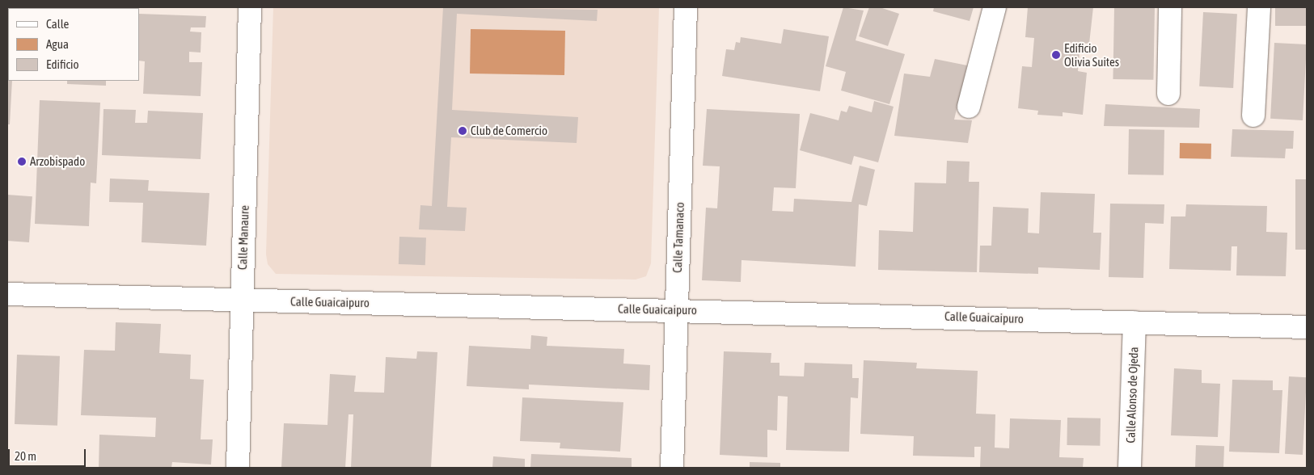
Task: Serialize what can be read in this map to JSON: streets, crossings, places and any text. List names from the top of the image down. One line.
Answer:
{"streets":{"street":["Calle Manaure","Calle Tamanaco","Calle Guaicaipuro","Calle Alonso de Ojeda"]},"crossings":[["Calle Manaure","Calle Guaicaipuro"],["Calle Tamanaco","Calle Guaicaipuro"],["Calle Guaicaipuro","Calle Alonso de Ojeda"]],"places":["Edificio Olivia Suites","Club de Comercio","Arzobispado"],"legend":["Calle","Agua","Edificio"],"scale_bar":"20 m"}
